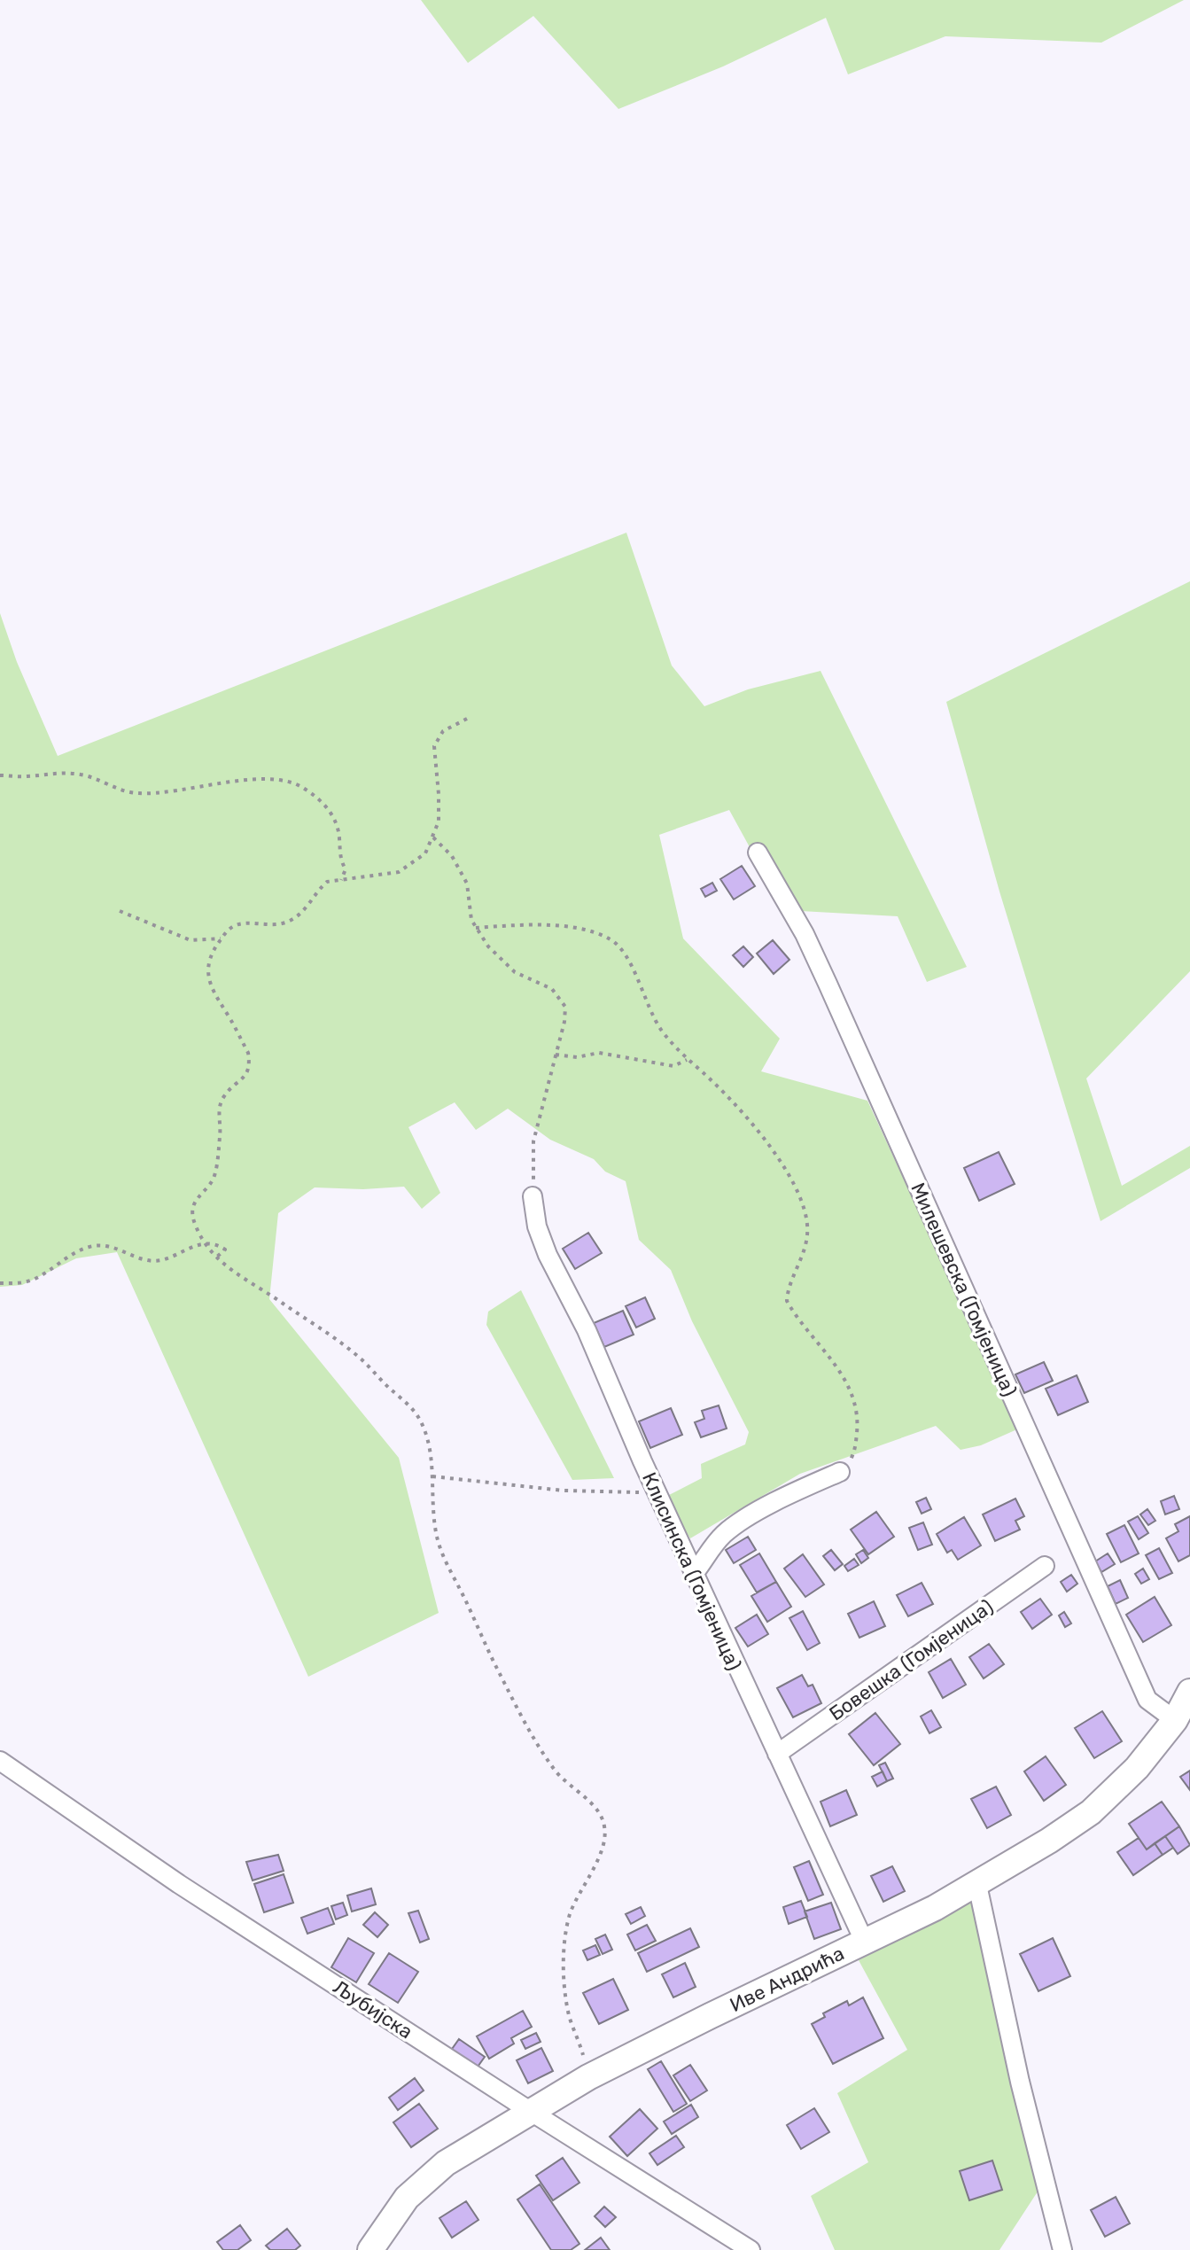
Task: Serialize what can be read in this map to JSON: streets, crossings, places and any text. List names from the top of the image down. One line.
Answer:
{"streets":{"street":["Милешевска (Гомјеница)","Клисинска (Гомјеница)","Бовешка (Гомјеница)","Иве Андрића","Љубијска"]},"crossings":[["Милешевска (Гомјеница)","Иве Андрића"],["Клисинска (Гомјеница)","Бовешка (Гомјеница)"],["Клисинска (Гомјеница)","Иве Андрића"],["Иве Андрића","Љубијска"]]}
